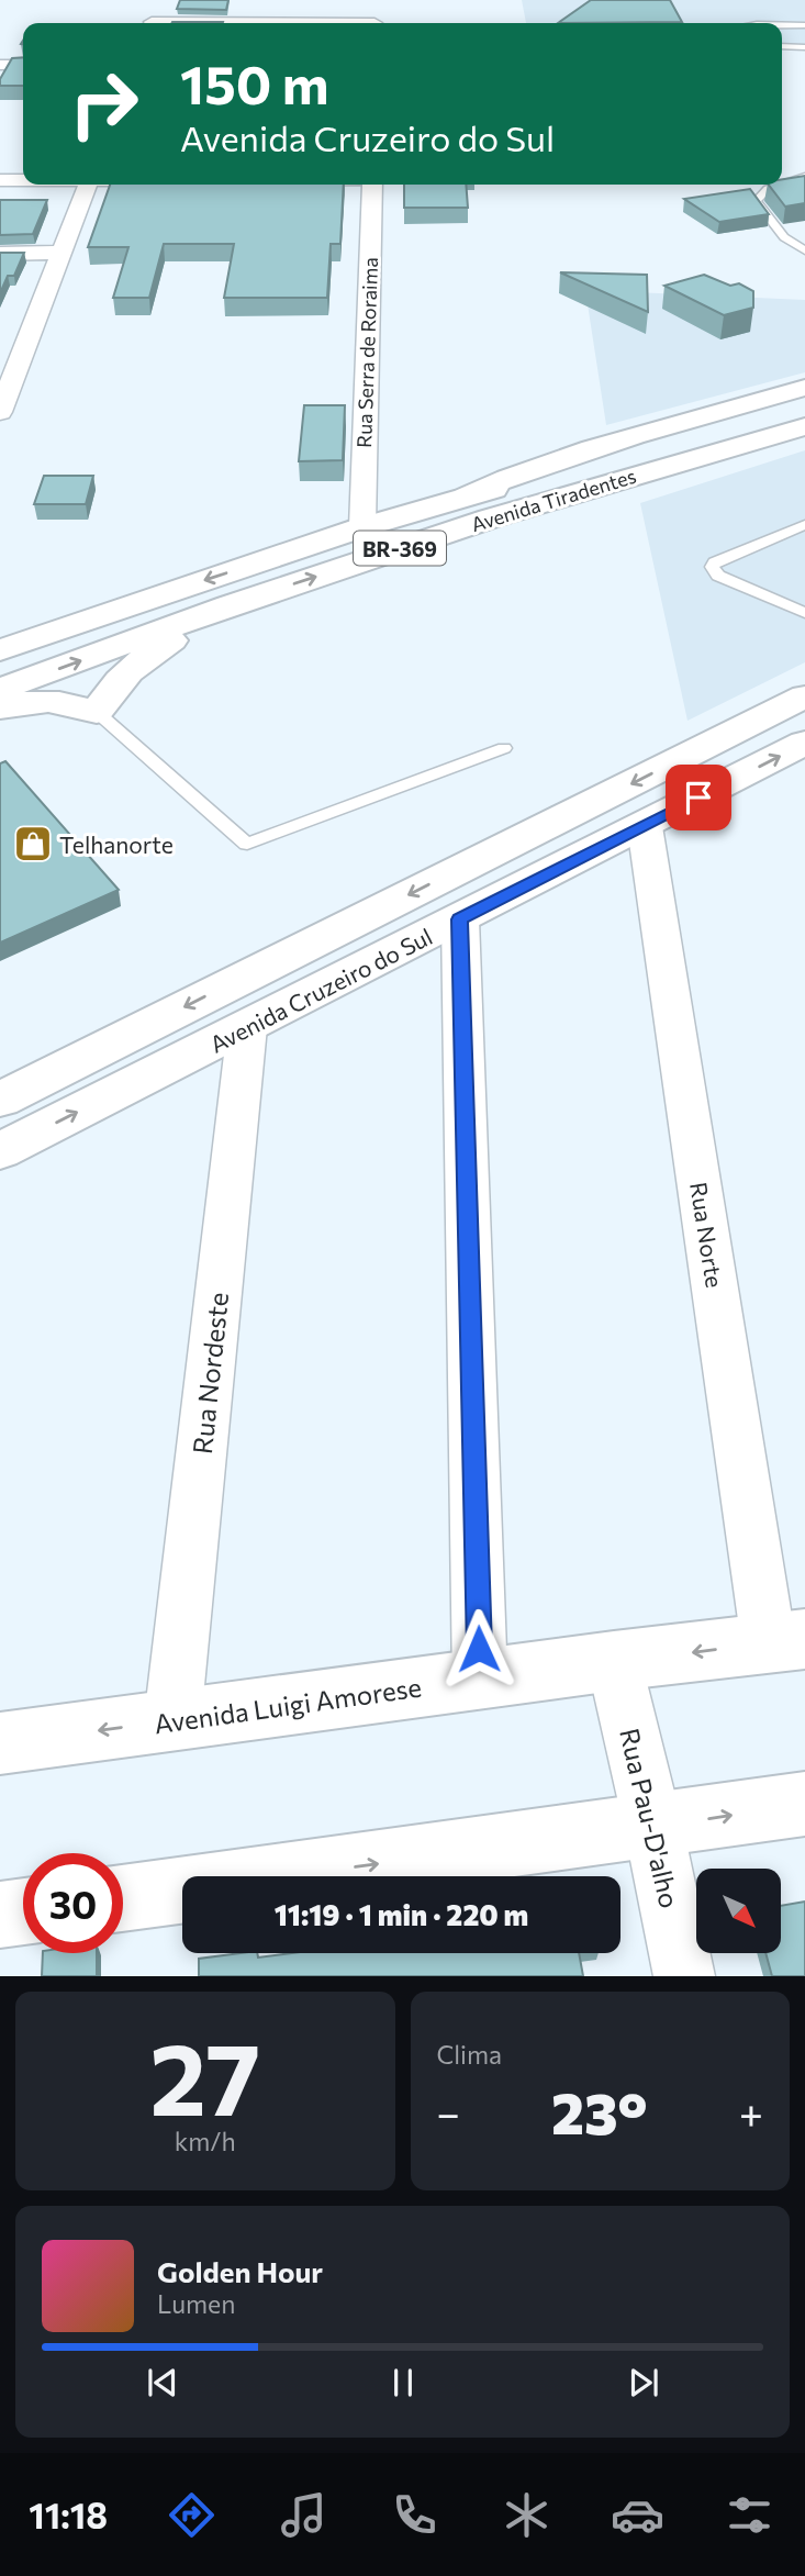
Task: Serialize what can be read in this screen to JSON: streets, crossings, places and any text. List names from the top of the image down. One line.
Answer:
{"streets":{"main road":["Avenida Tiradentes","BR-369","Avenida Cruzeiro do Sul","Avenida Luigi Amorese"],"street":["Rua Serra de Roraima","Rua Norte","Rua Nordeste","Rua Pau-D'alho"]},"crossings":[["Rua Serra de Roraima","Avenida Tiradentes"],["Avenida Cruzeiro do Sul","Rua Norte"],["Avenida Cruzeiro do Sul","Rua Nordeste"],["Rua Norte","Avenida Luigi Amorese"],["Rua Nordeste","Avenida Luigi Amorese"],["Avenida Luigi Amorese","Rua Pau-D'alho"]],"places":{"shop":["Telhanorte"]},"north":"bottom right","page":{"turn":["150 m","Avenida Cruzeiro do Sul"],"limit":"30","trip":"11:19 · 1 min · 220 m","tile":[["27","km/h"],"Clima"],"heat":["−","23°","+"],"song":["Golden Hour","Lumen"],"tabs":"11:18"}}
